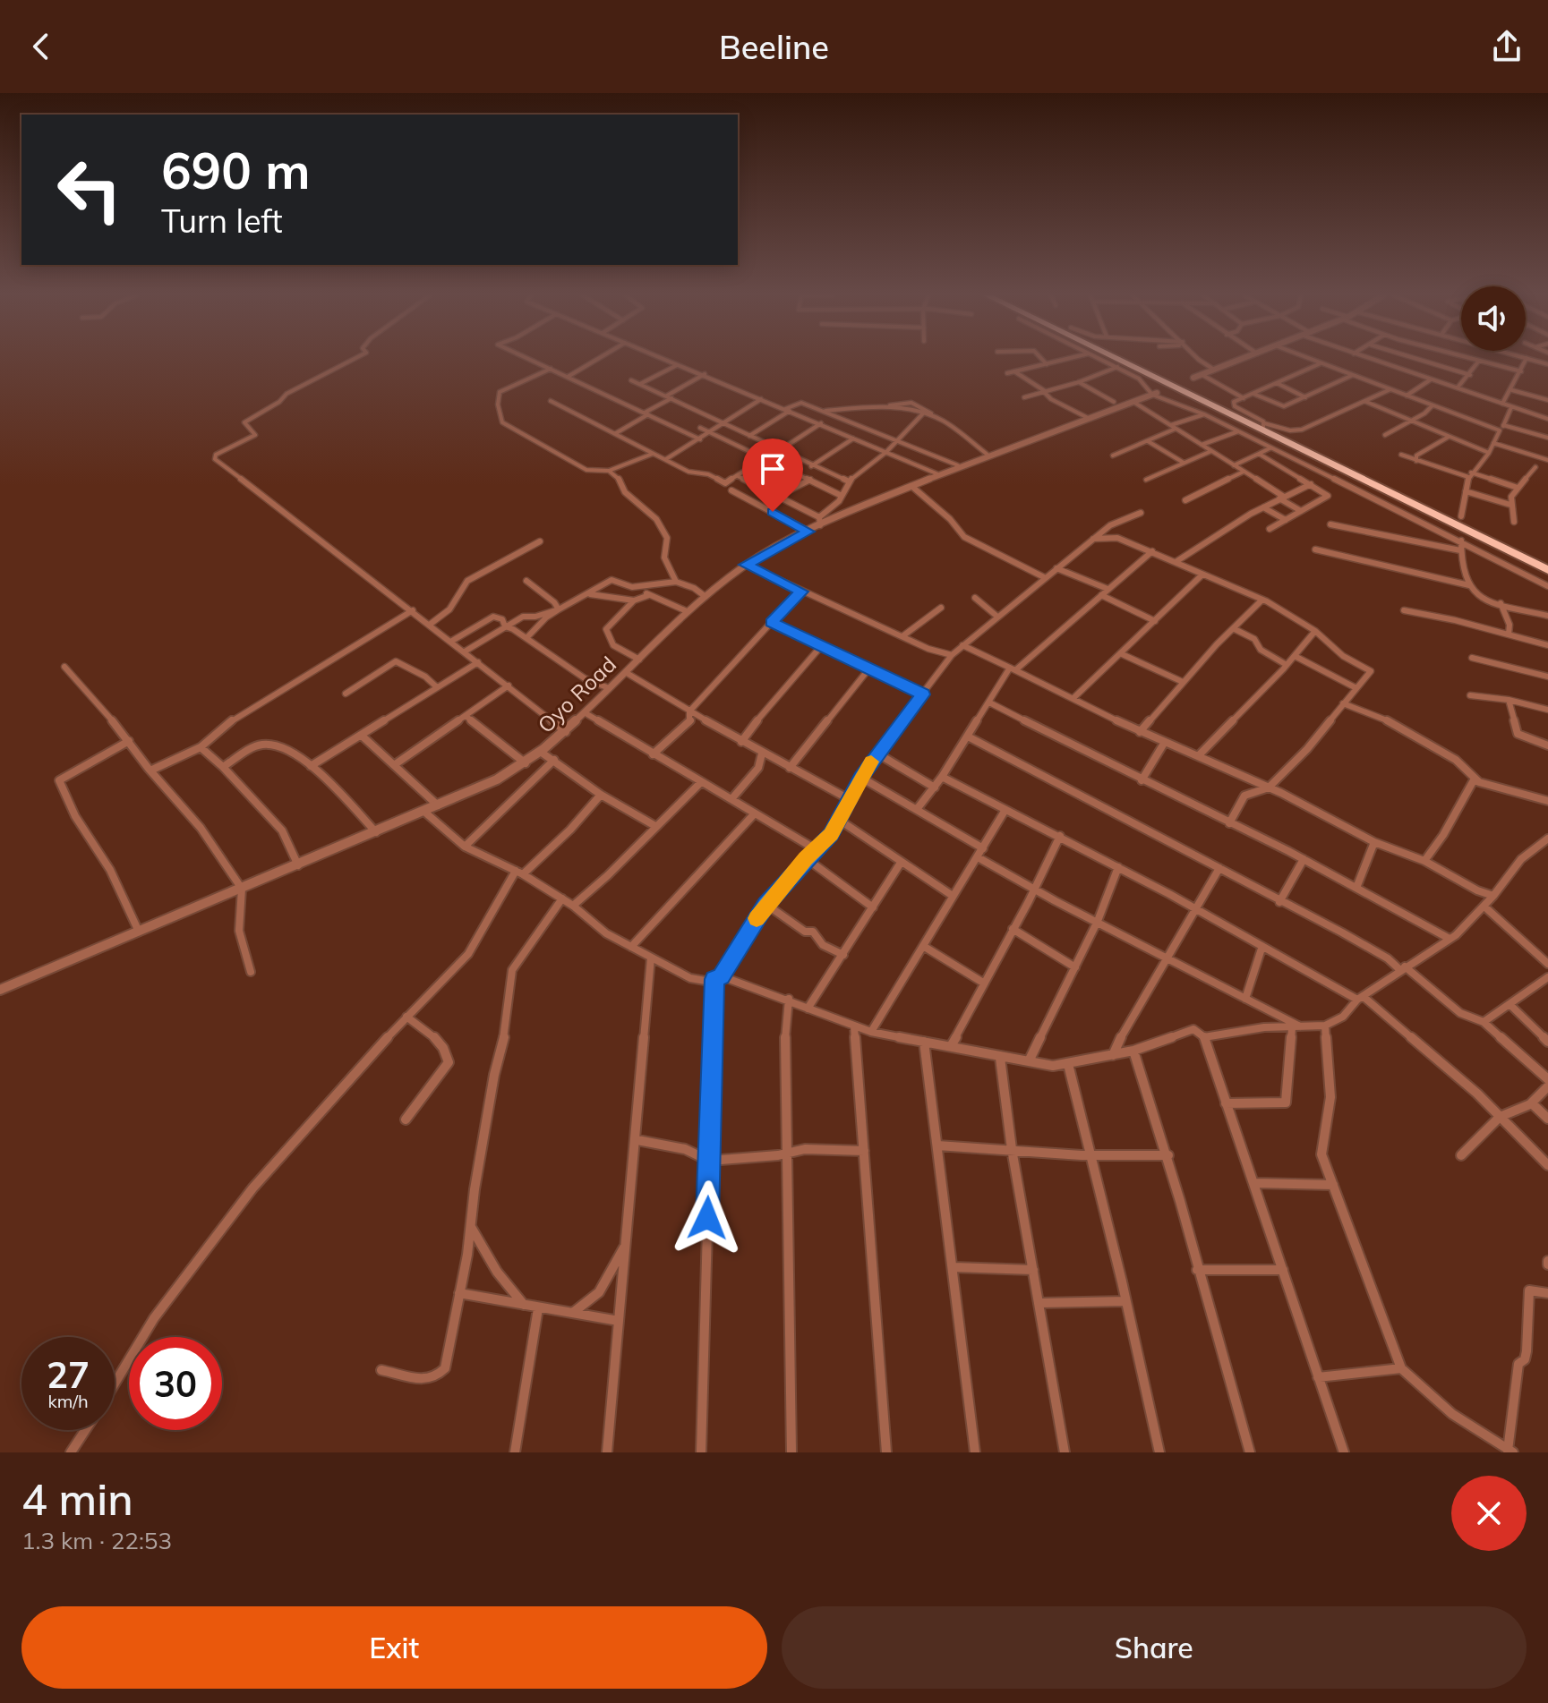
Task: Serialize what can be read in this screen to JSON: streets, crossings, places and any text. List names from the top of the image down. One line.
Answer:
{"streets":{"street":["Oyo Road"]},"page":{"header":"Beeline","turn":["690 m","Turn left"],"speed":"27 km/h","limit":"30","heading":["4 min","1.3 km · 22:53"],"buttons":["Exit","Share"]}}
